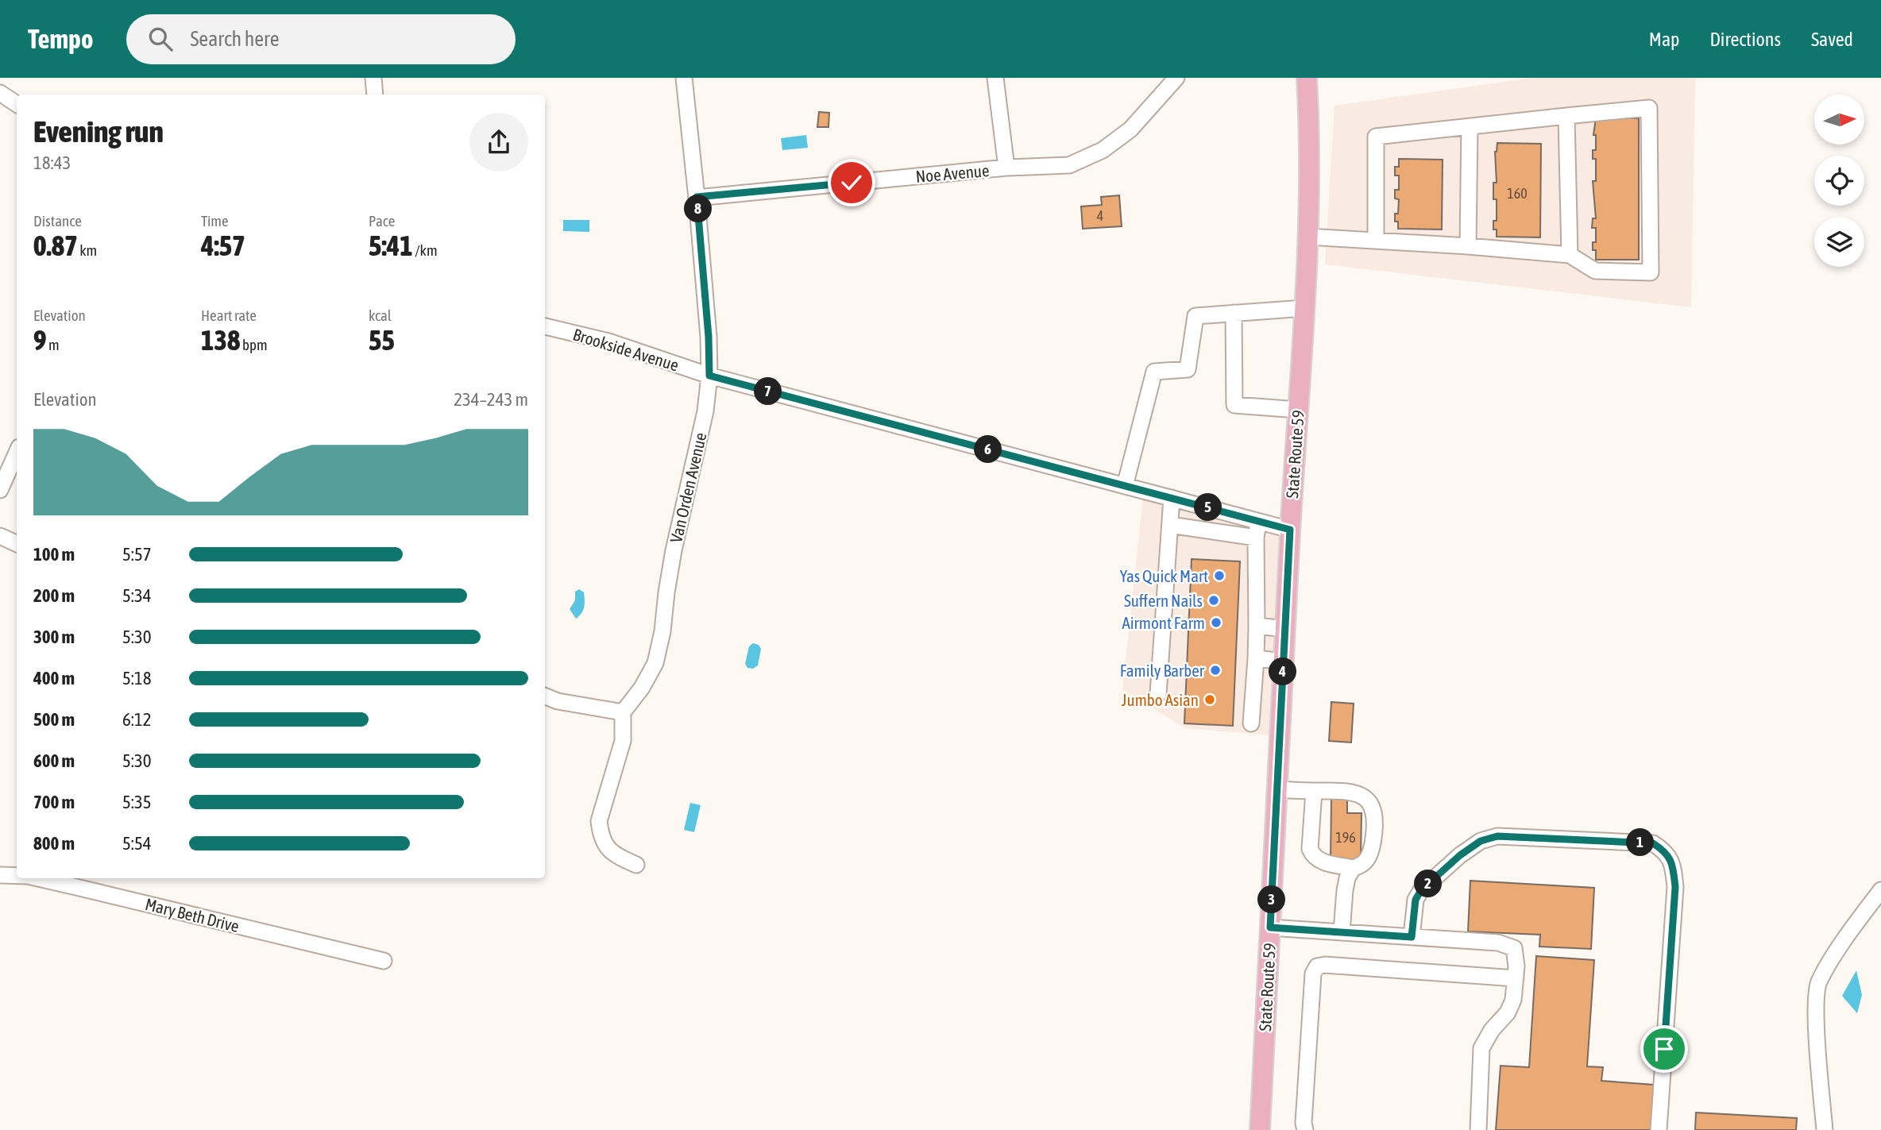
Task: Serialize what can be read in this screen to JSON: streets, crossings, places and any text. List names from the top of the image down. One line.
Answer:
{"streets":{"main road":["State Route 59"],"street":["Noe Avenue","Brookside Avenue","Van Orden Avenue","Mary Beth Drive"]},"crossings":[["Noe Avenue","Van Orden Avenue"],["Brookside Avenue","State Route 59"],["Brookside Avenue","Van Orden Avenue"]],"places":["Yas Quick Mart","Suffern Nails","Airmont Farm","Family Barber","Jumbo Asian"],"house_numbers":["160","4","196"],"north":"right","page":{"header":"Tempo","search":"Search here","nav":["Map","Directions","Saved"],"heading":["Evening run","18:43"],"stats":[["Distance","0.87 km"],["Time","4:57"],["Pace","5:41 /km"],["Elevation","9 m"],["Heart rate","138 bpm"],["kcal","55"]],"pins":["8","7","6","5","4","1","2","3"],"chart":["Elevation","234–243 m"],"list":[{"name":"100 m","note":"5:57"},{"name":"200 m","note":"5:34"},{"name":"300 m","note":"5:30"},{"name":"400 m","note":"5:18"},{"name":"500 m","note":"6:12"},{"name":"600 m","note":"5:30"},{"name":"700 m","note":"5:35"},{"name":"800 m","note":"5:54"}]}}
